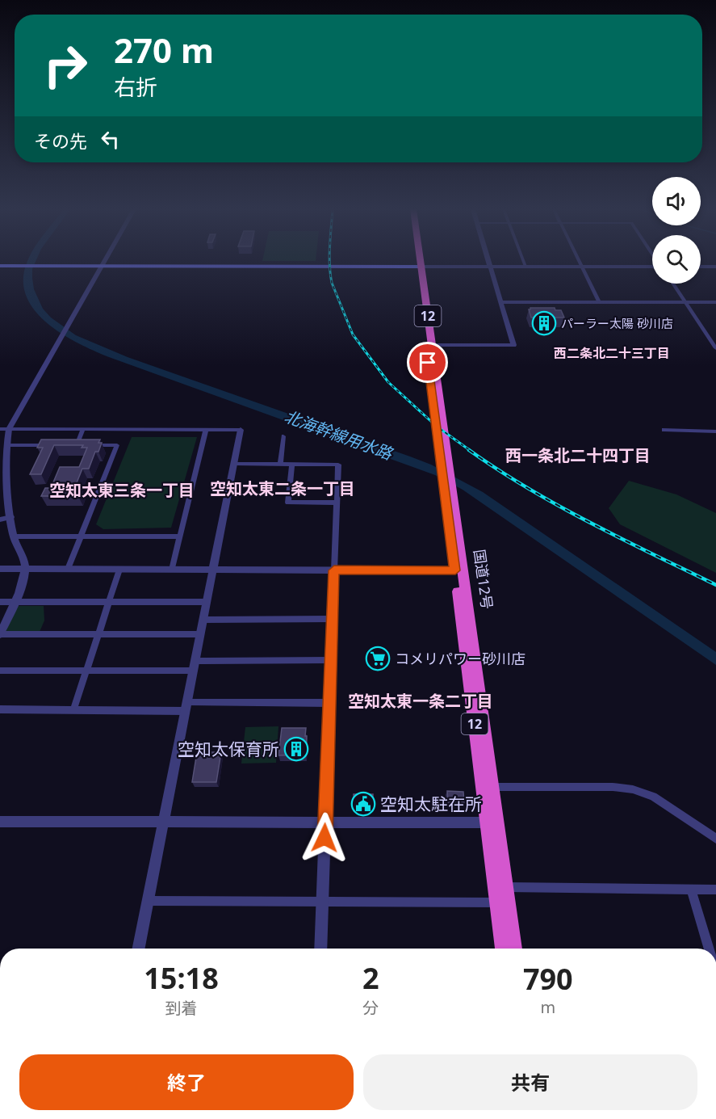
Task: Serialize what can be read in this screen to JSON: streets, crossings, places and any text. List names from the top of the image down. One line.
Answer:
{"streets":{"highway":["12","国道12号"]},"districts":["西二条北二十三丁目","西一条北二十四丁目","空知太東二条一丁目","空知太東三条一丁目","空知太東一条二丁目"],"water":["北海幹線用水路"],"places":{"building":["パーラー太陽 砂川店","空知太保育所"],"supermarket":["コメリパワー砂川店"],"public building":["空知太駐在所"]},"page":{"turn":["270 m","右折"],"then":"その先","eta":["15:18","到着","2","分","790","m"],"buttons":["終了","共有"]}}
